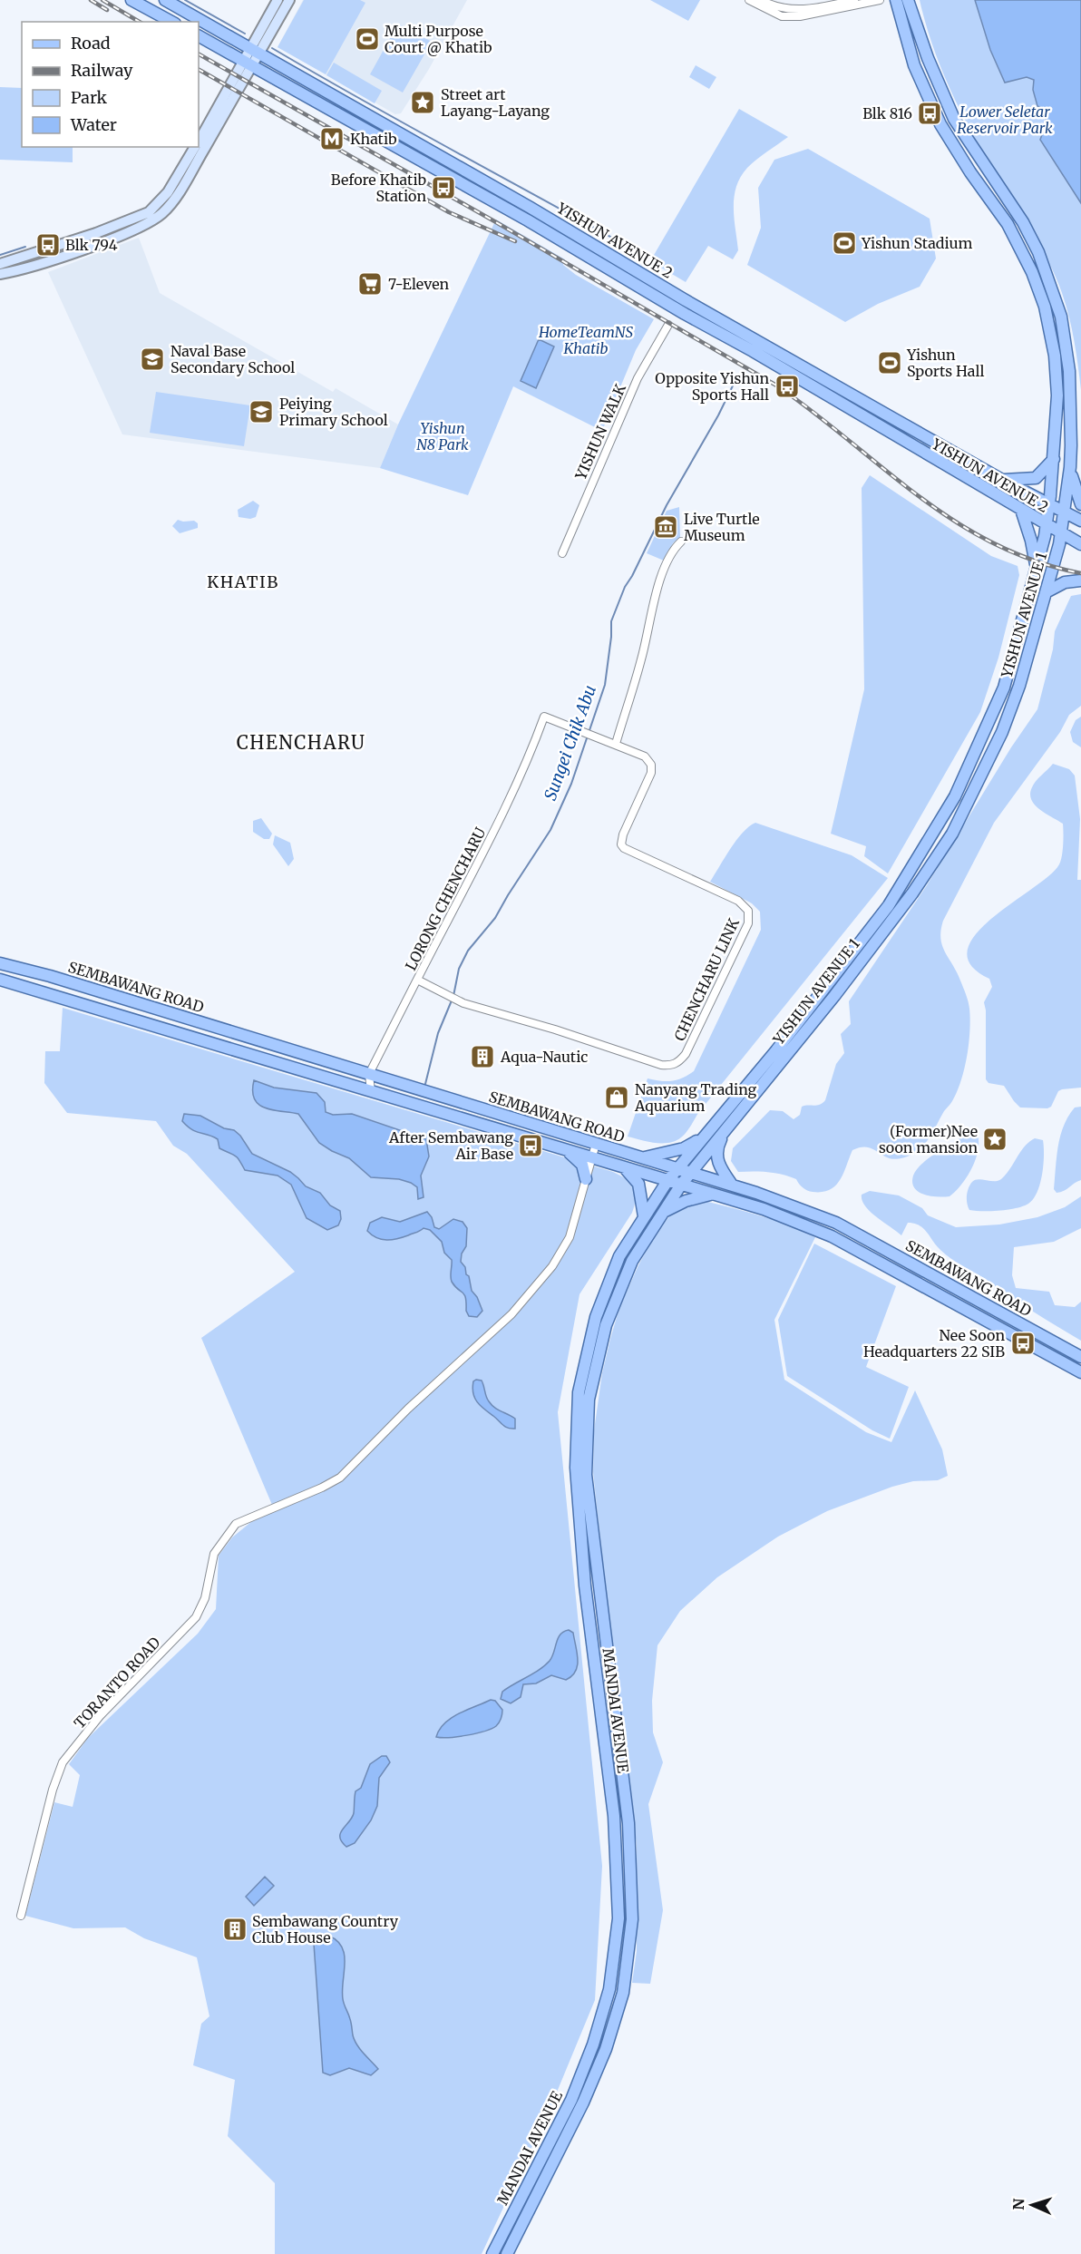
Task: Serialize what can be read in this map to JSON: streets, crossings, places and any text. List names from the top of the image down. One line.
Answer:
{"streets":{"main road":["YISHUN AVENUE 2","YISHUN AVENUE 1","SEMBAWANG ROAD","MANDAI AVENUE"],"street":["YISHUN WALK","LORONG CHENCHARU","CHENCHARU LINK","TORANTO ROAD"]},"crossings":[["YISHUN AVENUE 2","YISHUN AVENUE 1"],["YISHUN AVENUE 1","SEMBAWANG ROAD"],["YISHUN AVENUE 1","MANDAI AVENUE"],["LORONG CHENCHARU","CHENCHARU LINK"],["LORONG CHENCHARU","SEMBAWANG ROAD"],["SEMBAWANG ROAD","TORANTO ROAD"],["SEMBAWANG ROAD","MANDAI AVENUE"]],"districts":["KHATIB","CHENCHARU"],"water":["Sungei Chik Abu"],"parks":["Lower Seletar Reservoir Park","HomeTeamNS Khatib","Yishun N8 Park"],"places":{"sports":["Multi Purpose Court @ Khatib","Yishun Stadium","Yishun Sports Hall"],"place":["Street art Layang-Layang","(Former)Nee soon mansion"],"bus stop":["Blk 816","Before Khatib Station","Blk 794","Opposite Yishun Sports Hall","After Sembawang Air Base","Nee Soon Headquarters 22 SIB"],"metro station":["Khatib"],"supermarket":["7-Eleven"],"school or university":["Naval Base Secondary School","Peiying Primary School"],"museum":["Live Turtle Museum"],"building":["Aqua-Nautic","Sembawang Country Club House"],"shop":["Nanyang Trading Aquarium"]},"legend":["Road","Railway","Park","Water"],"north":"left"}
